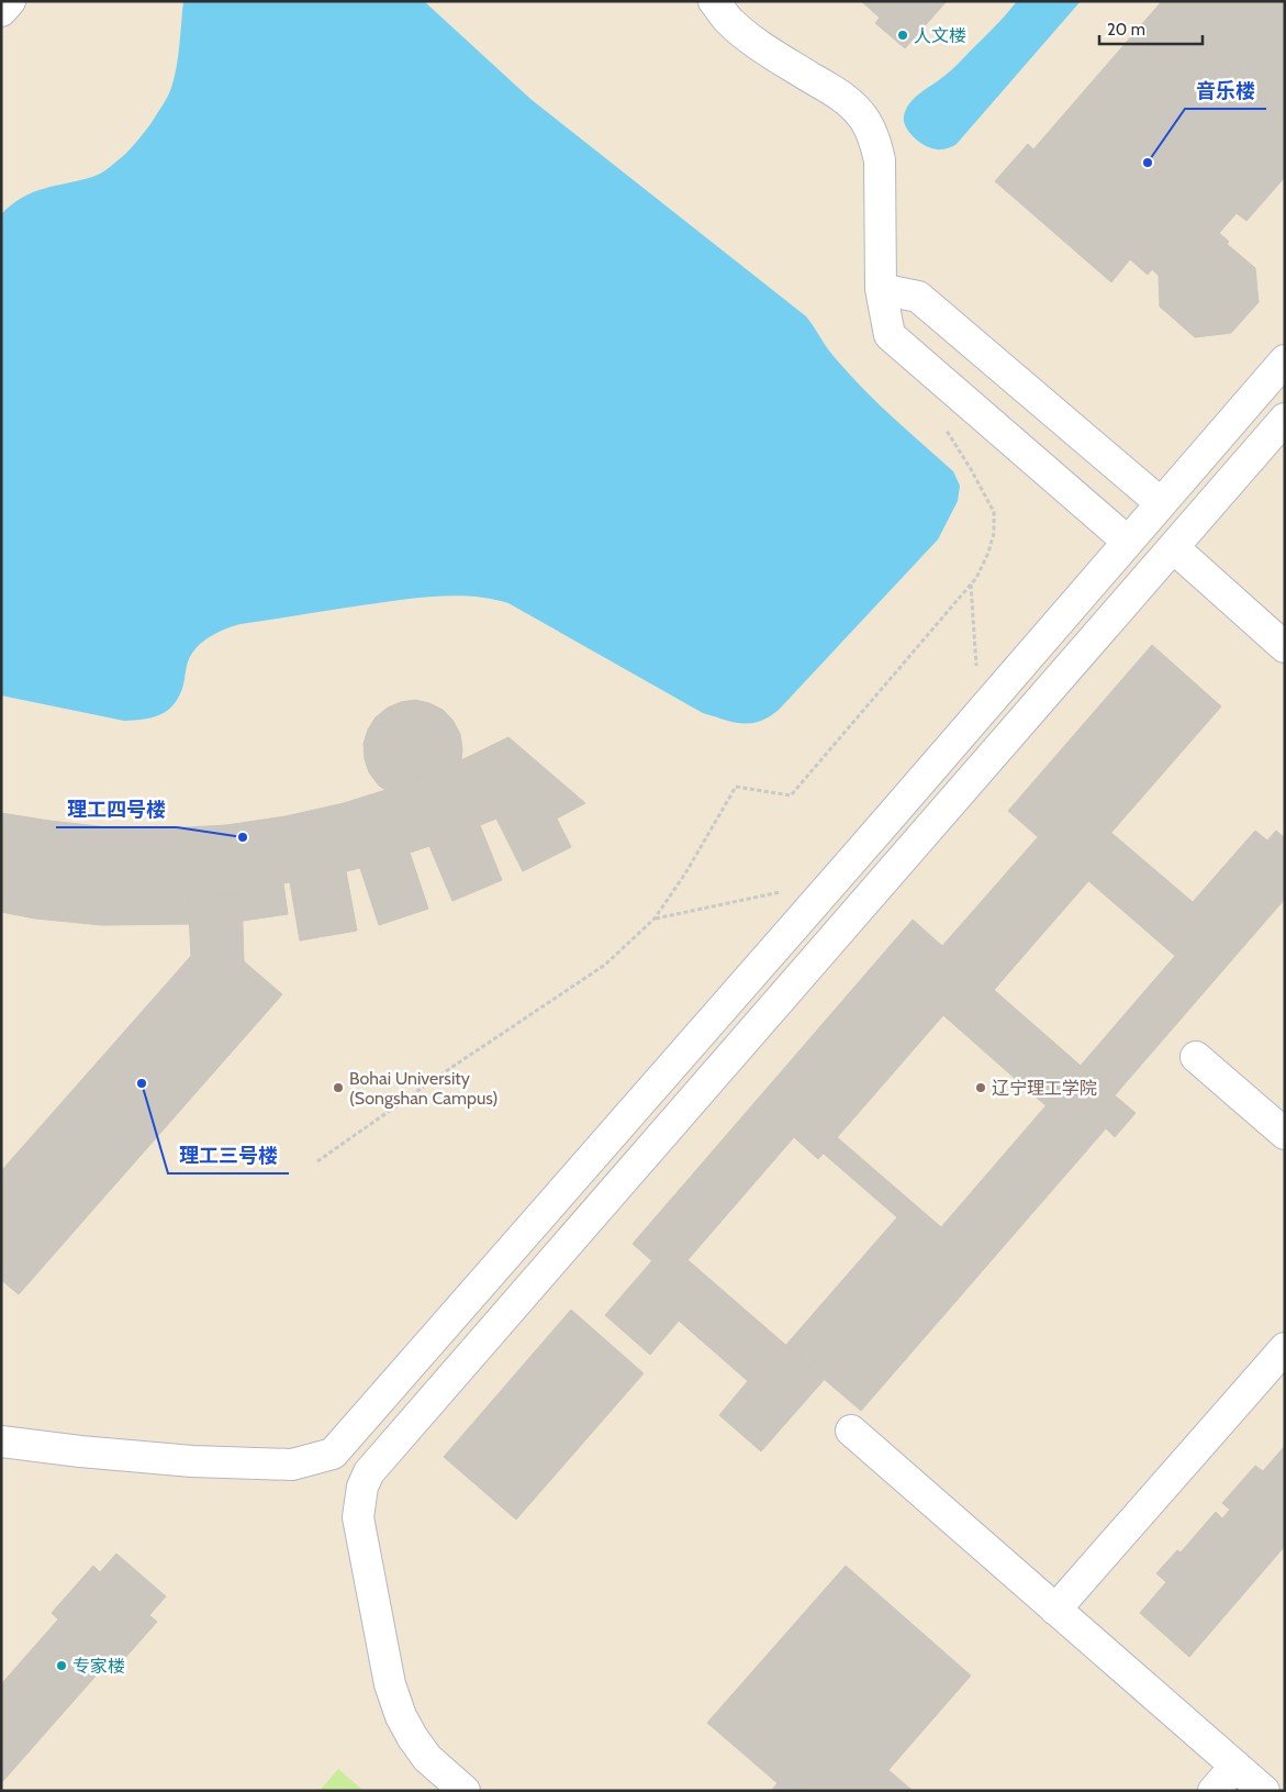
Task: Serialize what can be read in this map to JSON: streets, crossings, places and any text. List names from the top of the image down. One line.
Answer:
{"places":["人文楼","音乐楼","理工四号楼","理工三号楼","Bohai University (Songshan Campus)","辽宁理工学院","专家楼"],"scale_bar":"20 m"}
